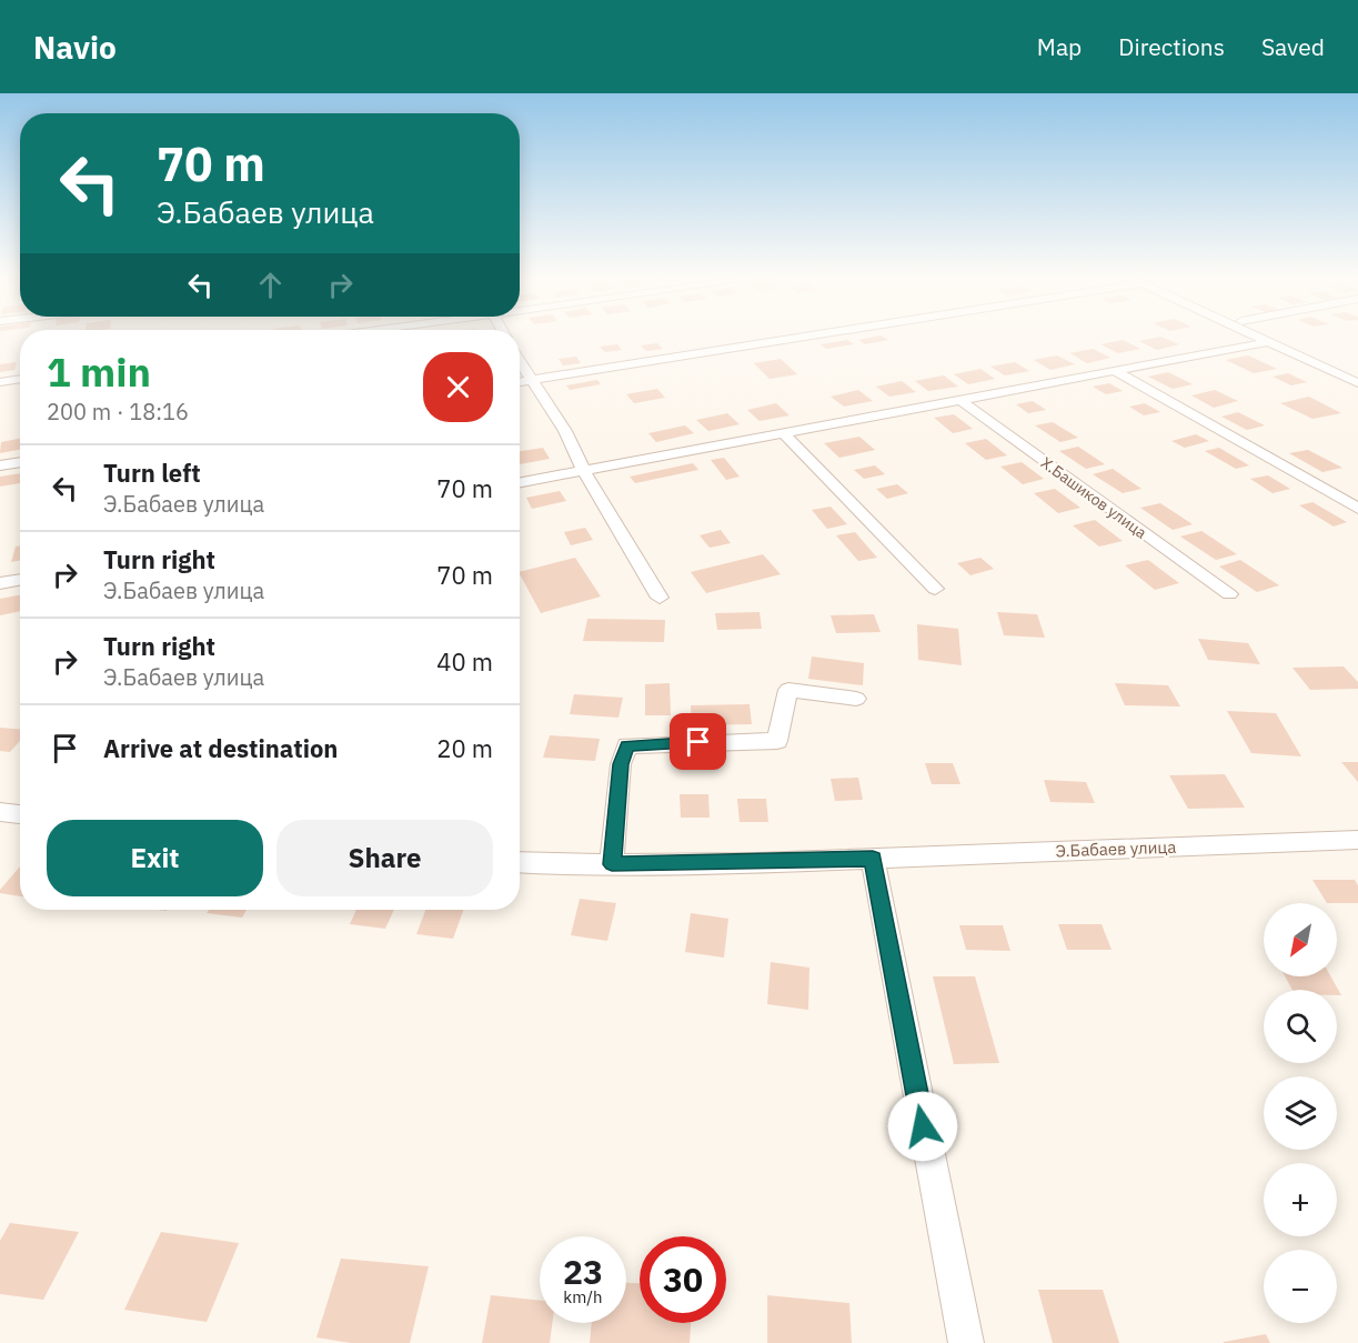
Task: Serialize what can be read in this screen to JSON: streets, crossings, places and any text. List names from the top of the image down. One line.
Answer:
{"streets":{"street":["Х.Башиков улица","Э.Бабаев улица"]},"north":"bottom left","page":{"header":"Navio","nav":["Map","Directions","Saved"],"turn":["70 m","Э.Бабаев улица"],"heading":["1 min","200 m · 18:16"],"list":[{"name":"Turn left","note":"Э.Бабаев улица","value":"70 m"},{"name":"Turn right","note":"Э.Бабаев улица","value":"70 m"},{"name":"Turn right","note":"Э.Бабаев улица","value":"40 m"},{"name":"Arrive at destination","value":"20 m"}],"buttons":["Exit","Share"],"map_buttons":["+","−"],"speed":"23 km/h","limit":"30"}}
